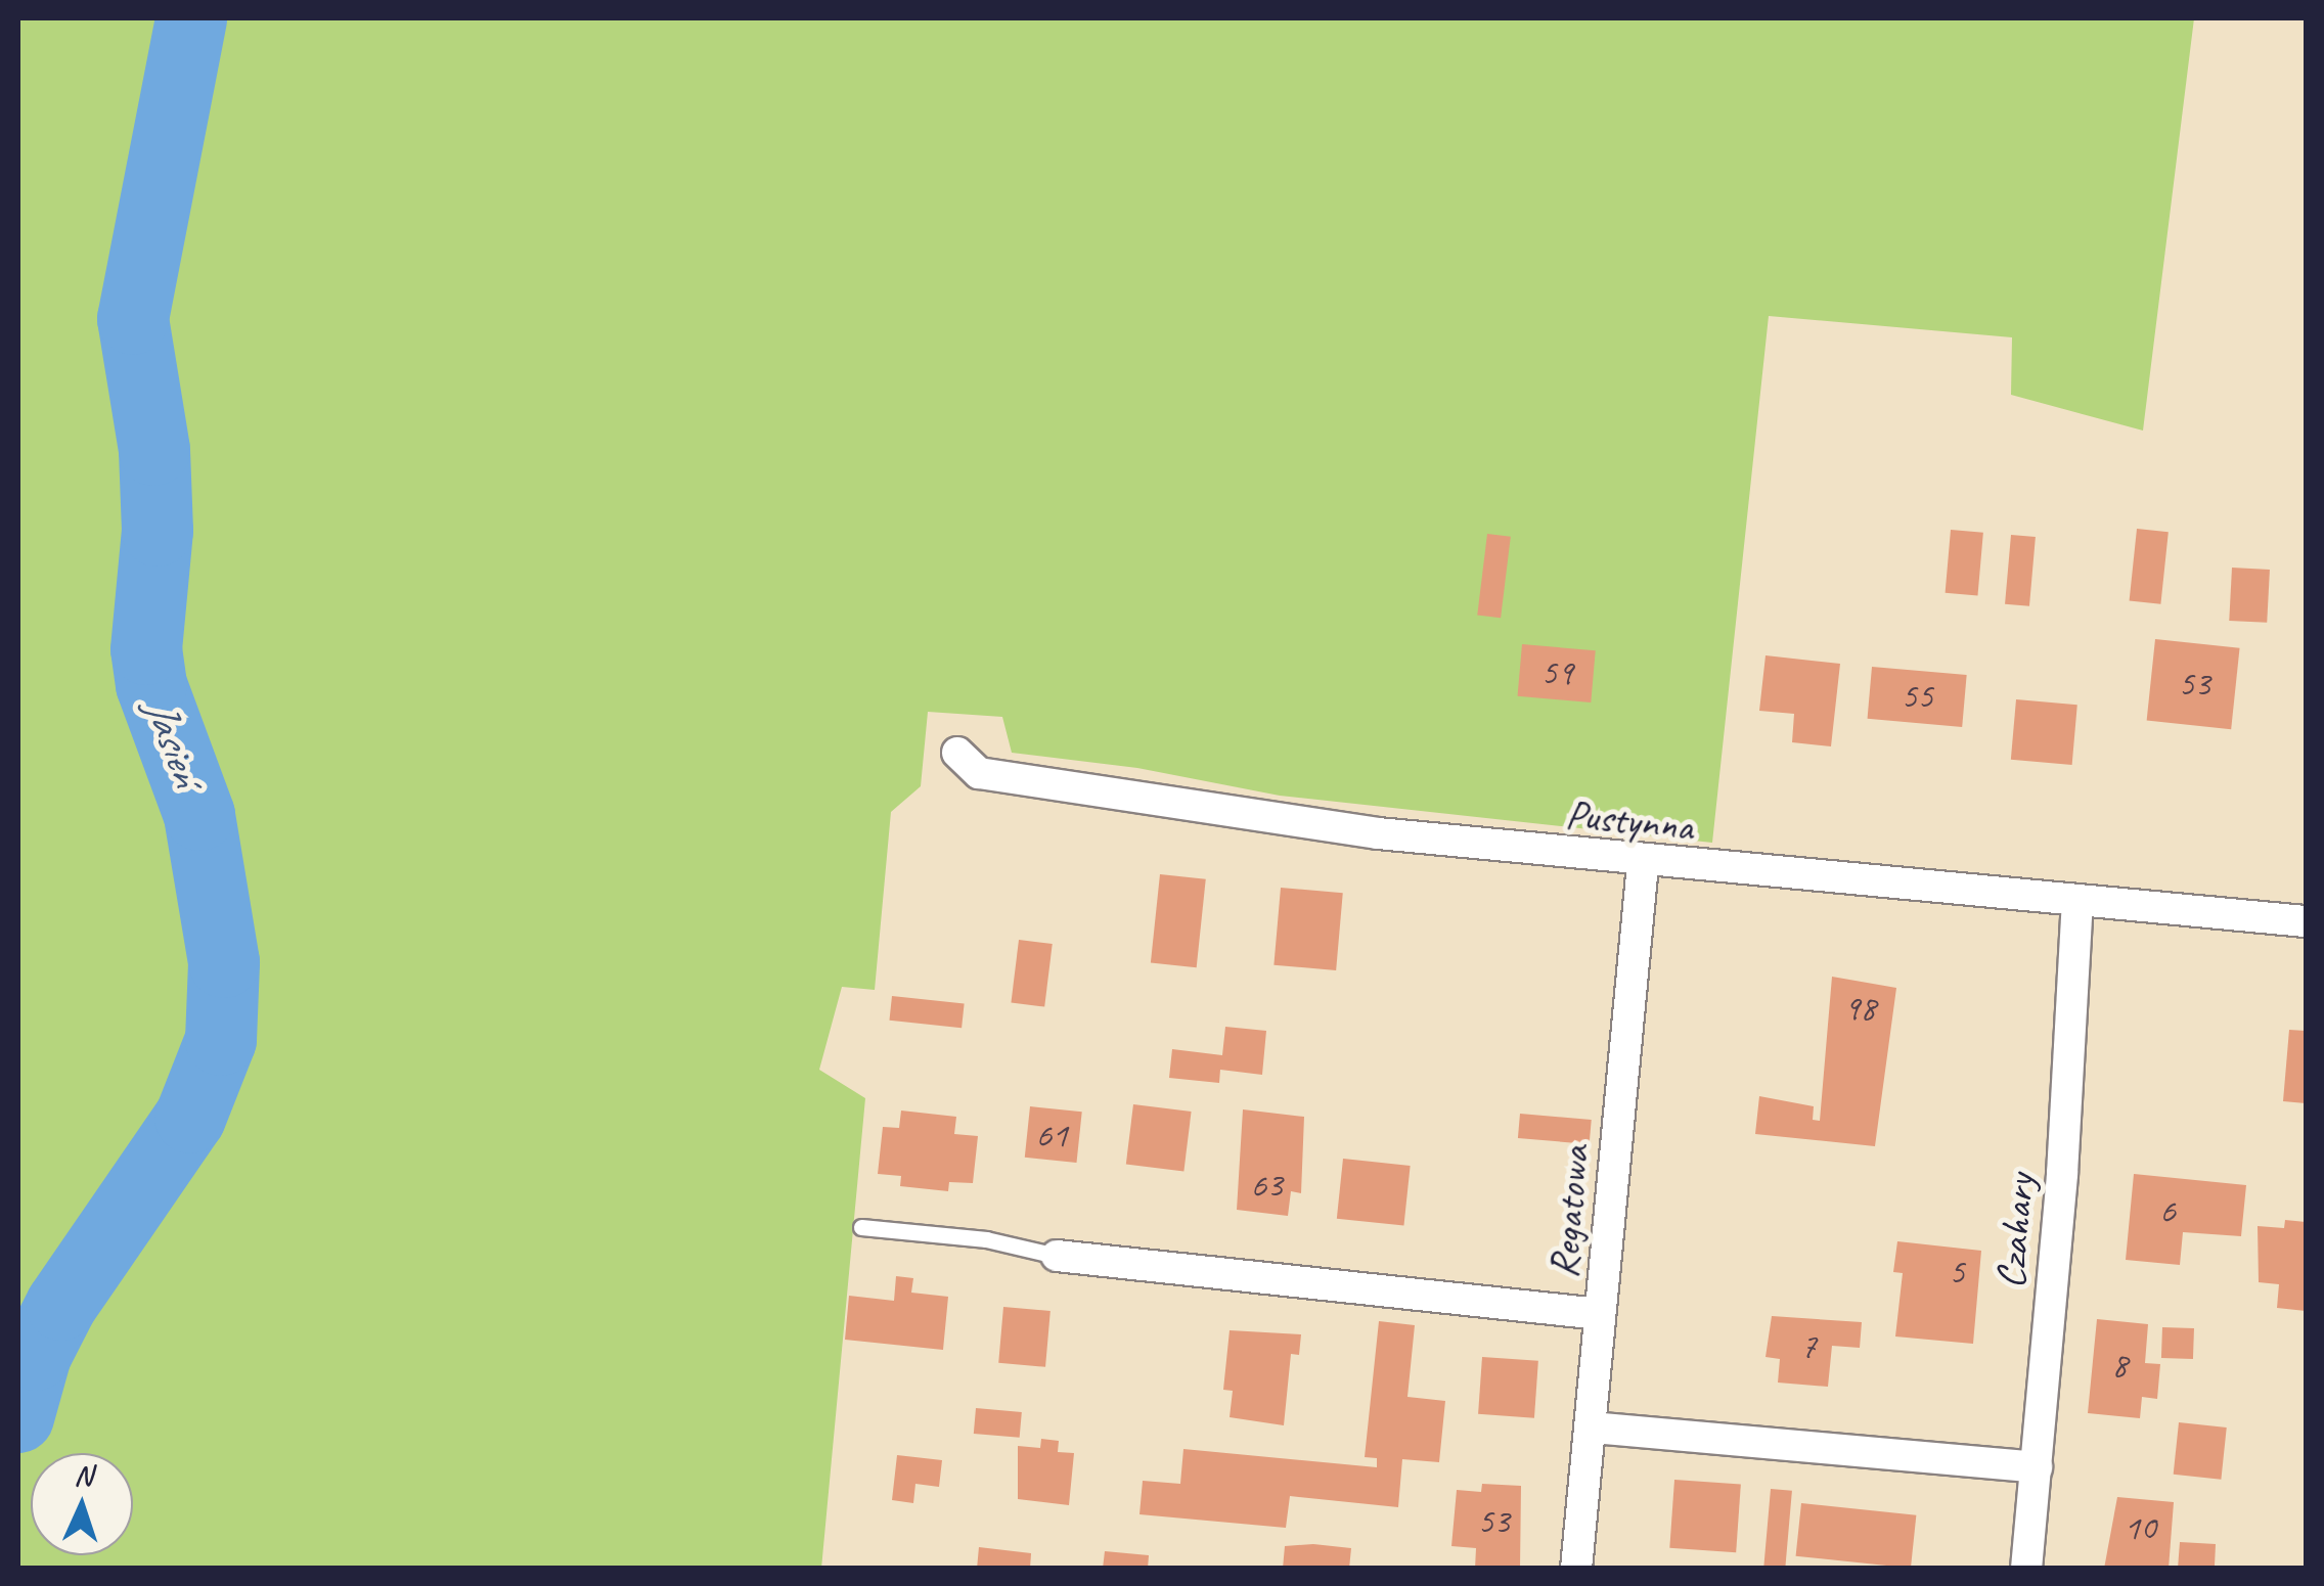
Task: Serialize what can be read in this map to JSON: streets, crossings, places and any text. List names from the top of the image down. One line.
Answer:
{"streets":{"street":["Pustynna","Regatowa","Czahary"]},"crossings":[["Pustynna","Regatowa"],["Pustynna","Czahary"]],"water":["Jasień"],"house_numbers":["59","53","55","98","61","63","6","5","7","8","53","10"],"north":"top"}
